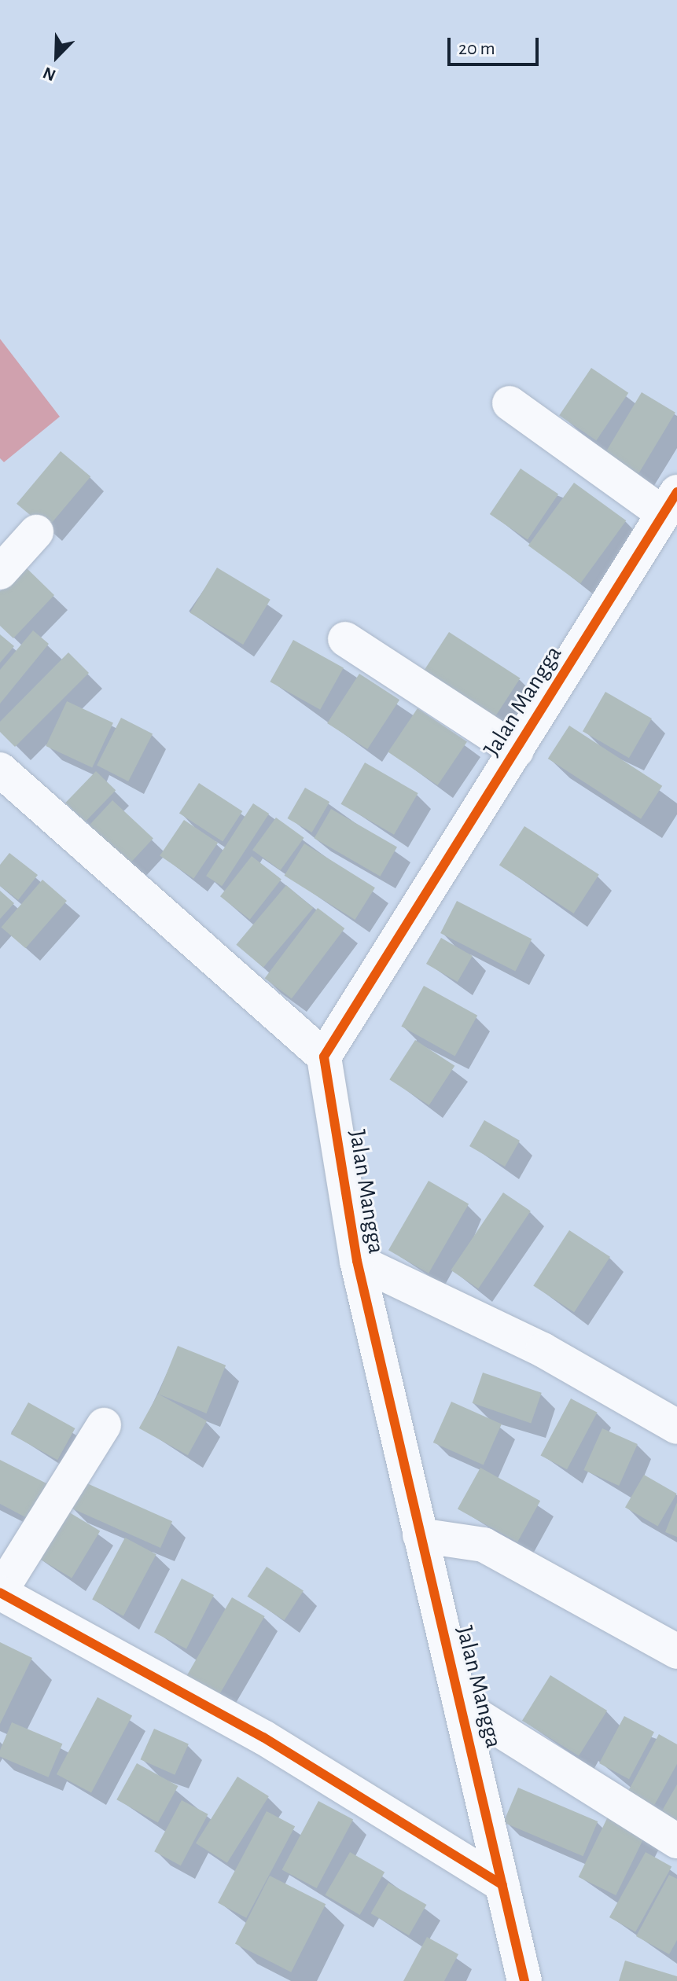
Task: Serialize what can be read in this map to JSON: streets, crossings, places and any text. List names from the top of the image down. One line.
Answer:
{"streets":{"street":["Jalan Mangga"]},"scale_bar":"20 m","north":"bottom left"}
